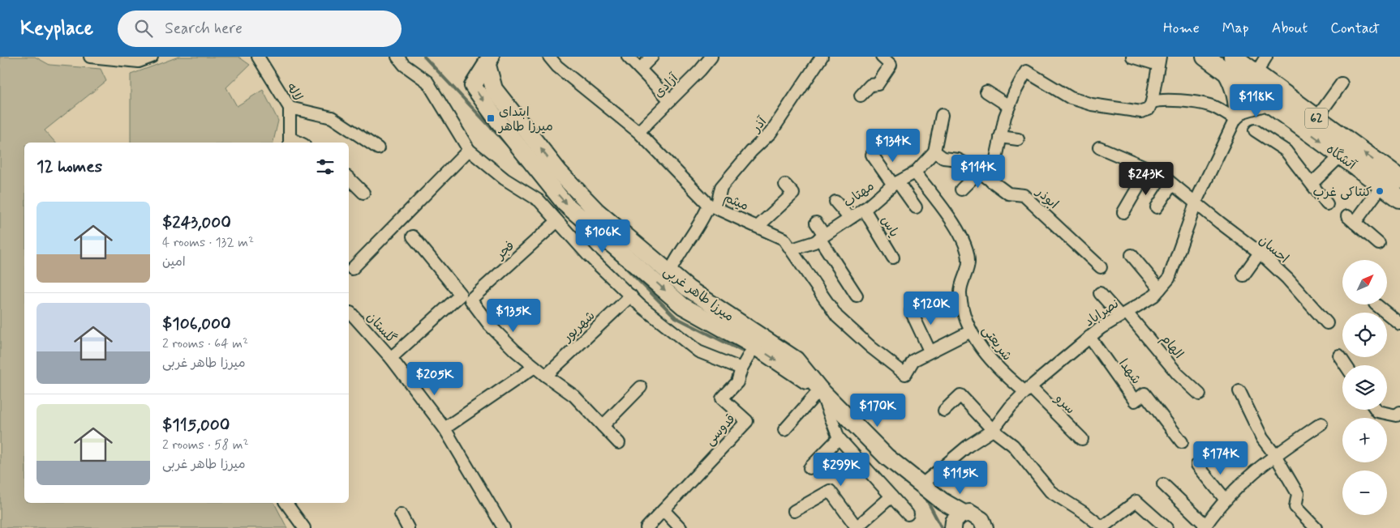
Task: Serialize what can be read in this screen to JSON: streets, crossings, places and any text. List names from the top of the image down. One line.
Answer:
{"streets":{"main road":["62","آتشگاه","میرزا طاهر غربی"],"street":["آزادی","لاله","آذر","مهتاب","ابوذر","میثم","یاس","احسان","فجر","نصراباد","شهریور","گلستان","شریعتی","الهام","شهدا","سرو","قدوسی"]},"crossings":[["آزادی","میثم"],["آذر","میثم"],["آذر","میرزا طاهر غربی"],["مهتاب","ابوذر"],["مهتاب","میثم"],["مهتاب","یاس"],["مهتاب","شریعتی"],["احسان","نصراباد"],["میرزا طاهر غربی","نصراباد"],["میرزا طاهر غربی","قدوسی"],["نصراباد","شریعتی"],["نصراباد","الهام"],["نصراباد","شهدا"],["نصراباد","سرو"],["شریعتی","سرو"]],"places":{"transit":["ابتدای میرزا طاهر"],"other":["کنتاکی غرب"]},"north":"top right","page":{"header":"Keyplace","search":"Search here","nav":["Home","Map","About","Contact"],"price":["$118K","$134K","$114K","$243K","$106K","$120K","$135K","$205K","$170K","$174K","$299K","$115K"],"heading":"12 homes","list":[{"name":"$243,000","note":"4 rooms · 132 m² · امین"},{"name":"$106,000","note":"2 rooms · 64 m² · میرزا طاهر غربی"},{"name":"$115,000","note":"2 rooms · 58 m² · میرزا طاهر غربی"}],"map_buttons":["+","−"]}}
